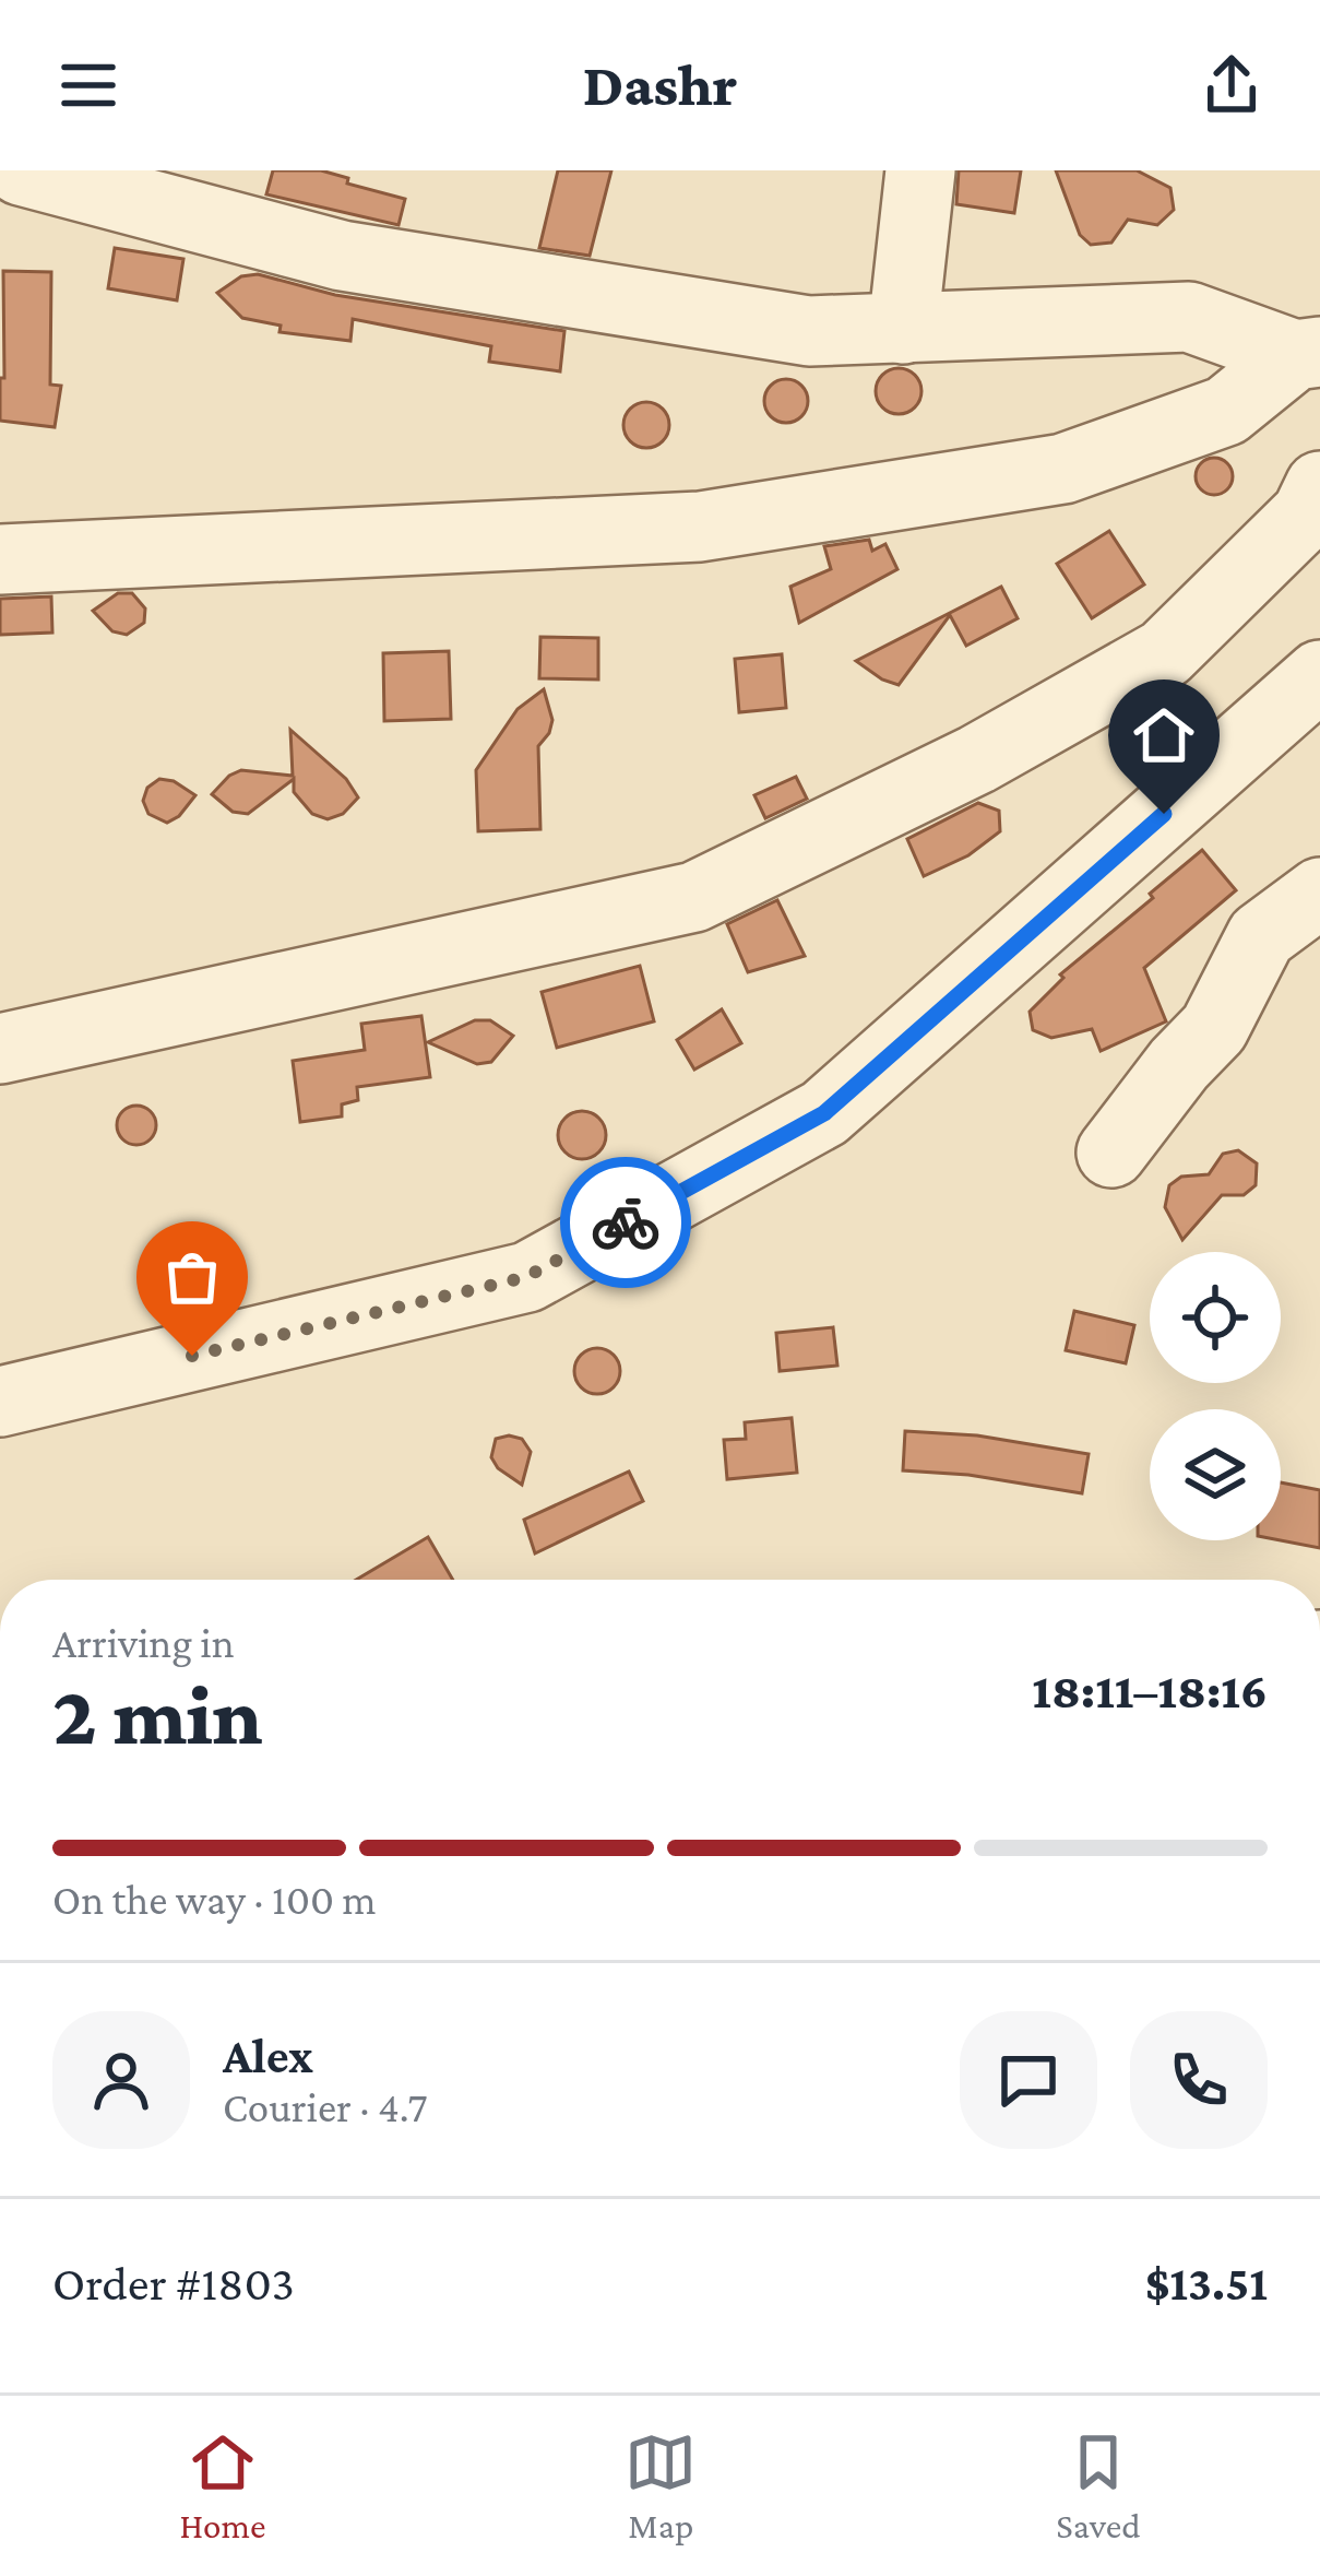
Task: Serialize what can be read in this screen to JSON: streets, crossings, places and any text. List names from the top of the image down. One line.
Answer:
{"page":{"header":"Dashr","heading":["2 min","Arriving in","18:11–18:16"],"panel":["Alex","Courier · 4.7","Order #1803","$13.51"],"bar":"On the way · 100 m","tabs":["Home","Map","Saved"]}}
